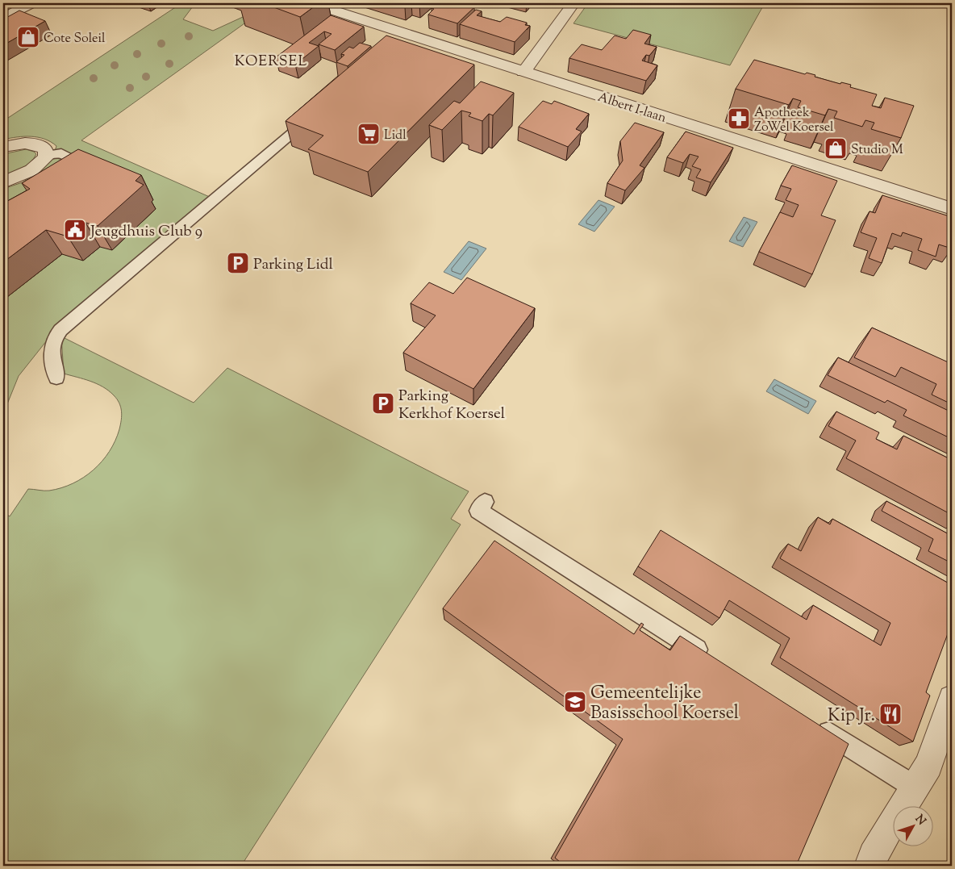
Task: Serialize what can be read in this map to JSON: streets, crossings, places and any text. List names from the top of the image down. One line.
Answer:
{"streets":{"street":["Albert I-laan"]},"districts":["KOERSEL"],"places":{"shop":["Cote Soleil","Studio M"],"pharmacy":["Apotheek ZoWel Koersel"],"supermarket":["Lidl"],"public building":["Jeugdhuis Club 9"],"parking":["Parking Lidl","Parking Kerkhof Koersel"],"school or university":["Gemeentelijke Basisschool Koersel"],"restaurant":["Kip Jr."]},"north":"top right"}
